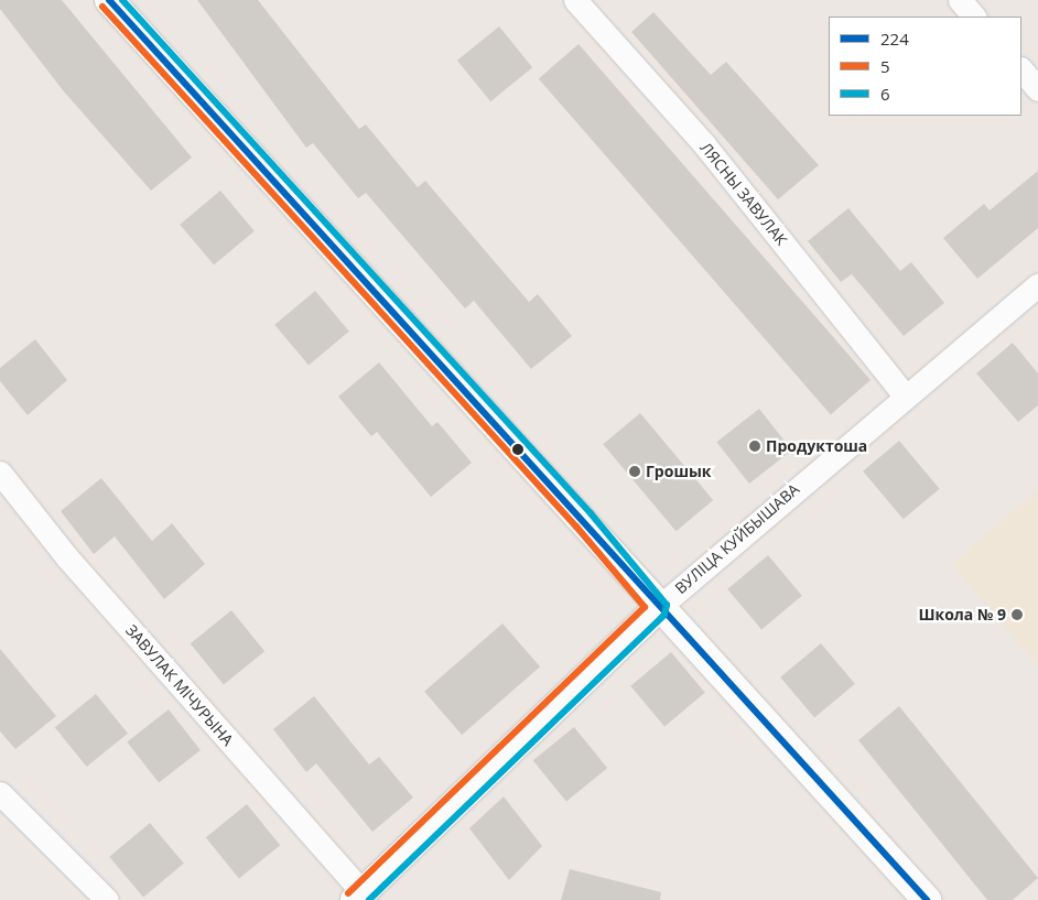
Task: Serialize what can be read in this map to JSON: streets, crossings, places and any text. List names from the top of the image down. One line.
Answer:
{"streets":{"street":["ЛЯСНЫ ЗАВУЛАК","ВУЛІЦА КУЙБЫШАВА","ЗАВУЛАК МІЧУРЫНА"]},"crossings":[["ЛЯСНЫ ЗАВУЛАК","ВУЛІЦА КУЙБЫШАВА"],["ВУЛІЦА КУЙБЫШАВА","ЗАВУЛАК МІЧУРЫНА"]],"places":["Продуктоша","Грошык","Школа № 9"],"lines":["transit line 224","transit line 6","transit line 5"],"legend":["224","5","6"]}
